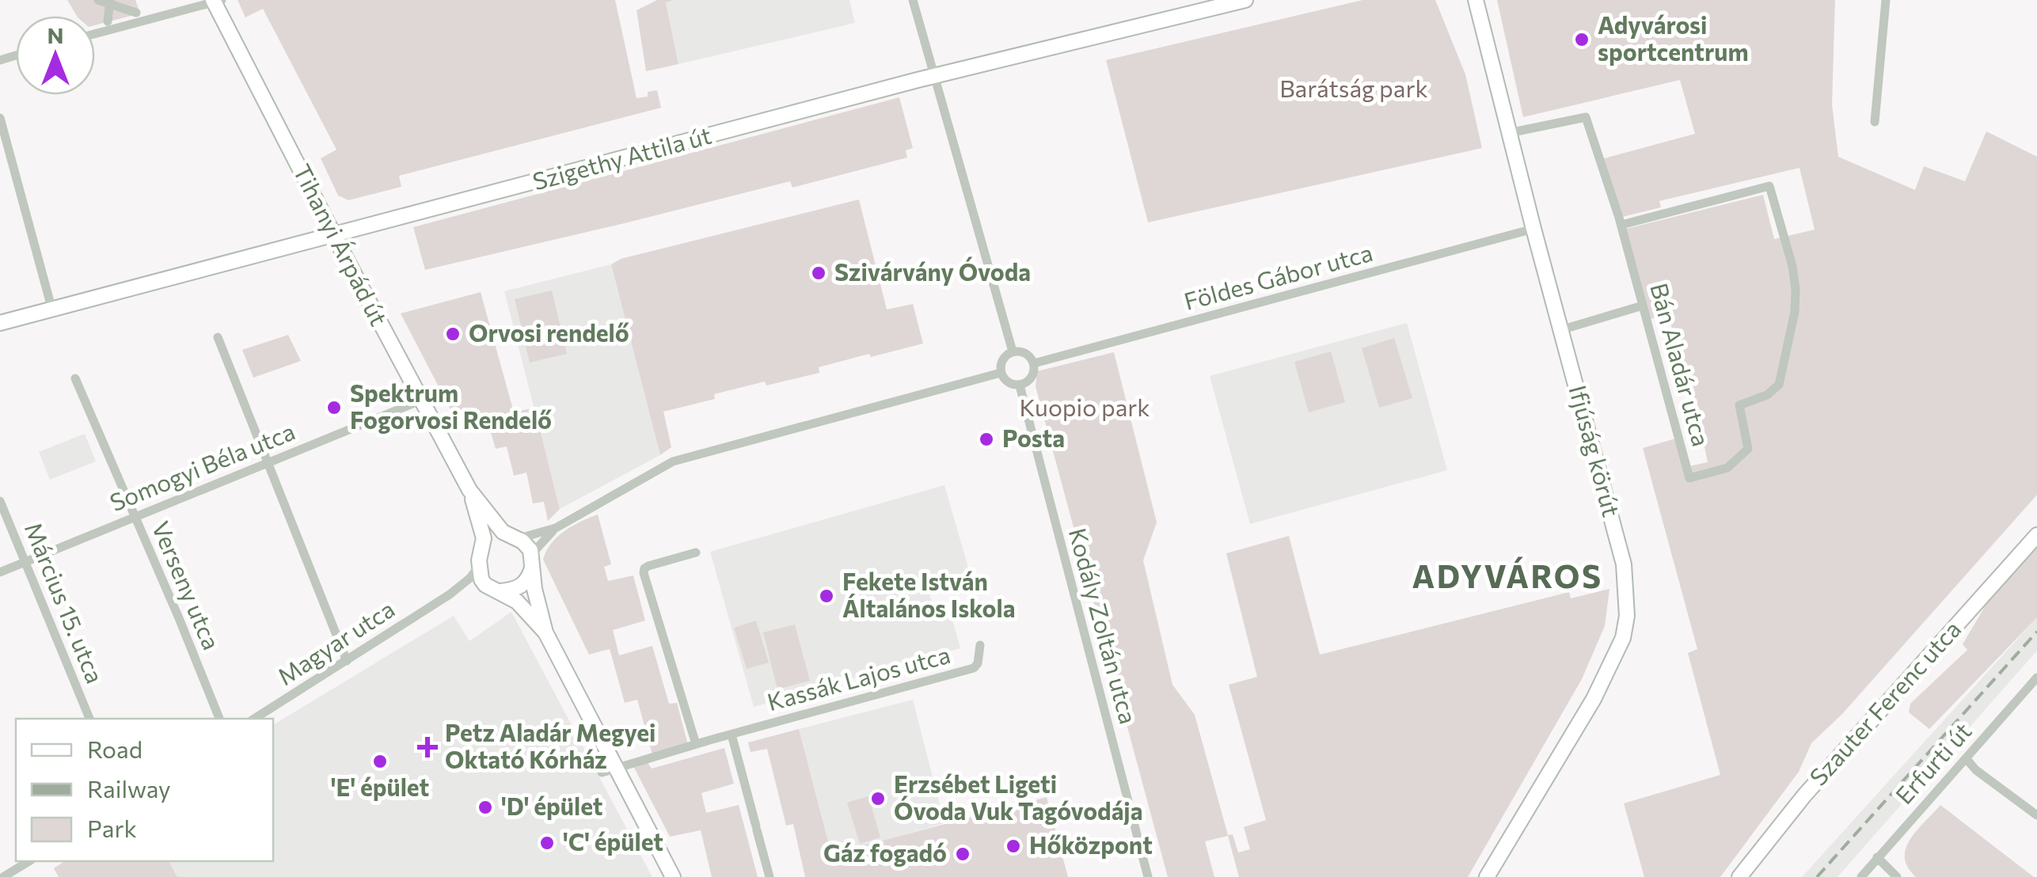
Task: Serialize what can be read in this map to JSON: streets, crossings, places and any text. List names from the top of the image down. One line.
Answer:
{"streets":{"street":["Szigethy Attila út","Tihanyi Árpád út","Földes Gábor utca","Bán Aladár utca","Ifjúság körút","Somogyi Béla utca","Verseny utca","Március 15. utca","Kodály Zoltán utca","Magyar utca","Kassák Lajos utca","Szauter Ferenc utca","Erfurti út"]},"crossings":[["Szigethy Attila út","Tihanyi Árpád út"],["Tihanyi Árpád út","Somogyi Béla utca"],["Tihanyi Árpád út","Magyar utca"],["Földes Gábor utca","Ifjúság körút"],["Földes Gábor utca","Kodály Zoltán utca"],["Bán Aladár utca","Ifjúság körút"],["Somogyi Béla utca","Verseny utca"],["Somogyi Béla utca","Március 15. utca"]],"districts":["ADYVÁROS"],"parks":["Barátság park","Kuopio park"],"places":{"other":["Adyvárosi sportcentrum","Szivárvány Óvoda","Orvosi rendelő","Spektrum Fogorvosi Rendelő","Posta","Fekete István Általános Iskola","'E' épület","Erzsébet Ligeti Óvoda Vuk Tagóvodája","'D' épület","'C' épület","Hőközpont","Gáz fogadó"],"health":["Petz Aladár Megyei Oktató Kórház"]},"legend":["Road","Railway","Park"],"north":"top"}
